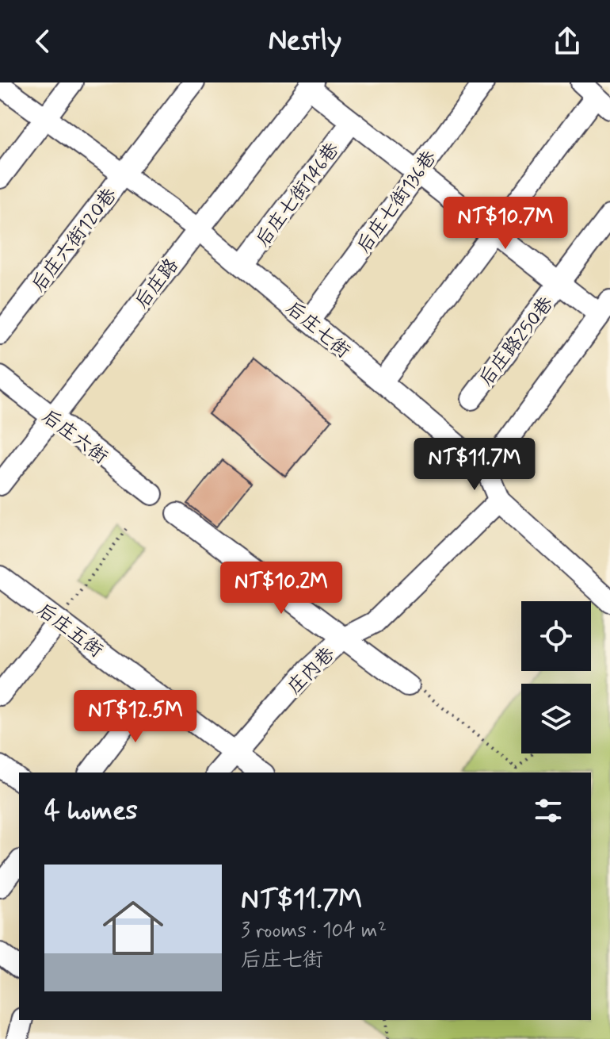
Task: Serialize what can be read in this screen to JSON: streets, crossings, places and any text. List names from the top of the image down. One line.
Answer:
{"streets":{"street":["后庄七街146巷","后庄七街136巷","后庄六街120巷","后庄路","后庄七街","后庄路250巷","后庄六街","后庄五街","庄內巷"]},"crossings":[["后庄七街146巷","后庄七街"],["后庄七街146巷","后庄路250巷"],["后庄七街136巷","后庄七街"],["后庄七街136巷","后庄路250巷"],["后庄六街120巷","后庄七街"],["后庄路","后庄七街"],["后庄路","后庄路250巷"],["后庄路","后庄六街"],["后庄七街","庄內巷"],["后庄五街","庄內巷"]],"page":{"header":"Nestly","price":["NT$10.7M","NT$11.7M","NT$10.2M","NT$12.5M"],"heading":"4 homes","list":[{"name":"NT$11.7M","note":"3 rooms · 104 m² · 后庄七街"}]}}
